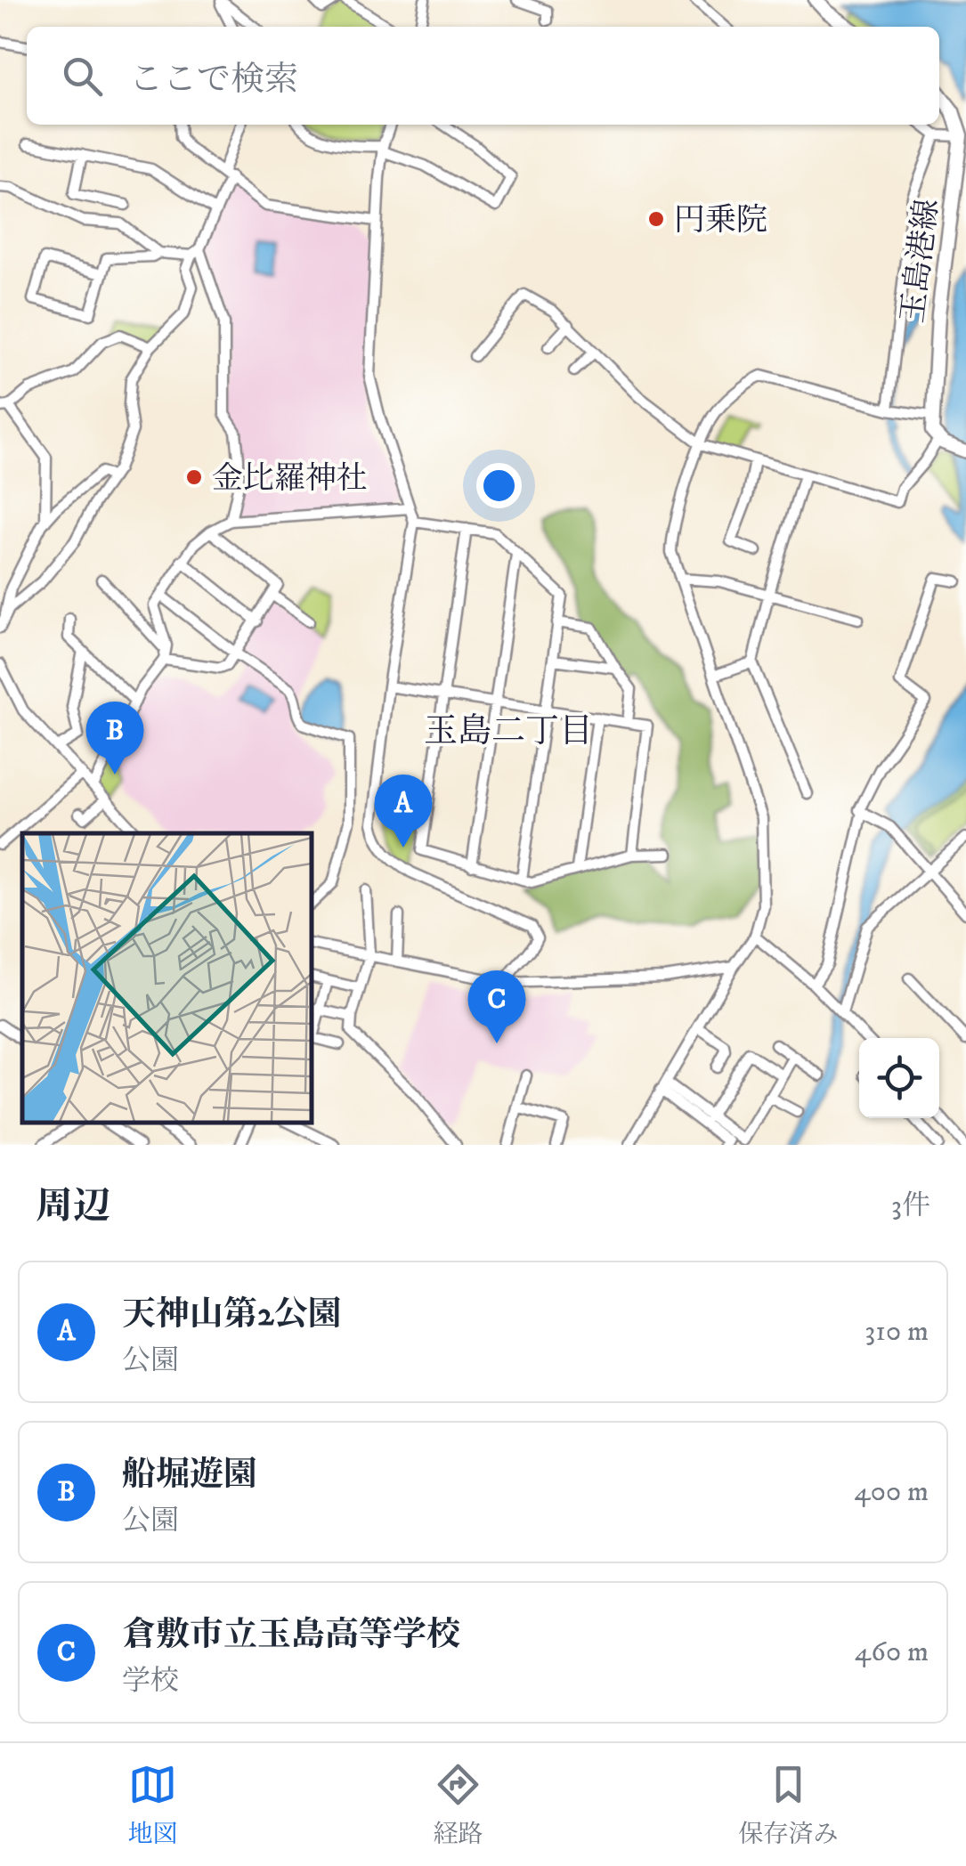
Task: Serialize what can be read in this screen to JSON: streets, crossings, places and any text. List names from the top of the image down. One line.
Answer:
{"streets":{"main road":["玉島港線"]},"districts":["玉島二丁目"],"places":["円乗院","金比羅神社"],"page":{"search":"ここで検索","pins":["B","A","C"],"heading":["周辺","3件"],"list":[{"mark":"A","name":"天神山第2公園","note":"公園","value":"310 m"},{"mark":"B","name":"船堀遊園","note":"公園","value":"400 m"},{"mark":"C","name":"倉敷市立玉島高等学校","note":"学校","value":"460 m"}],"nav":["地図","経路","保存済み"]}}
